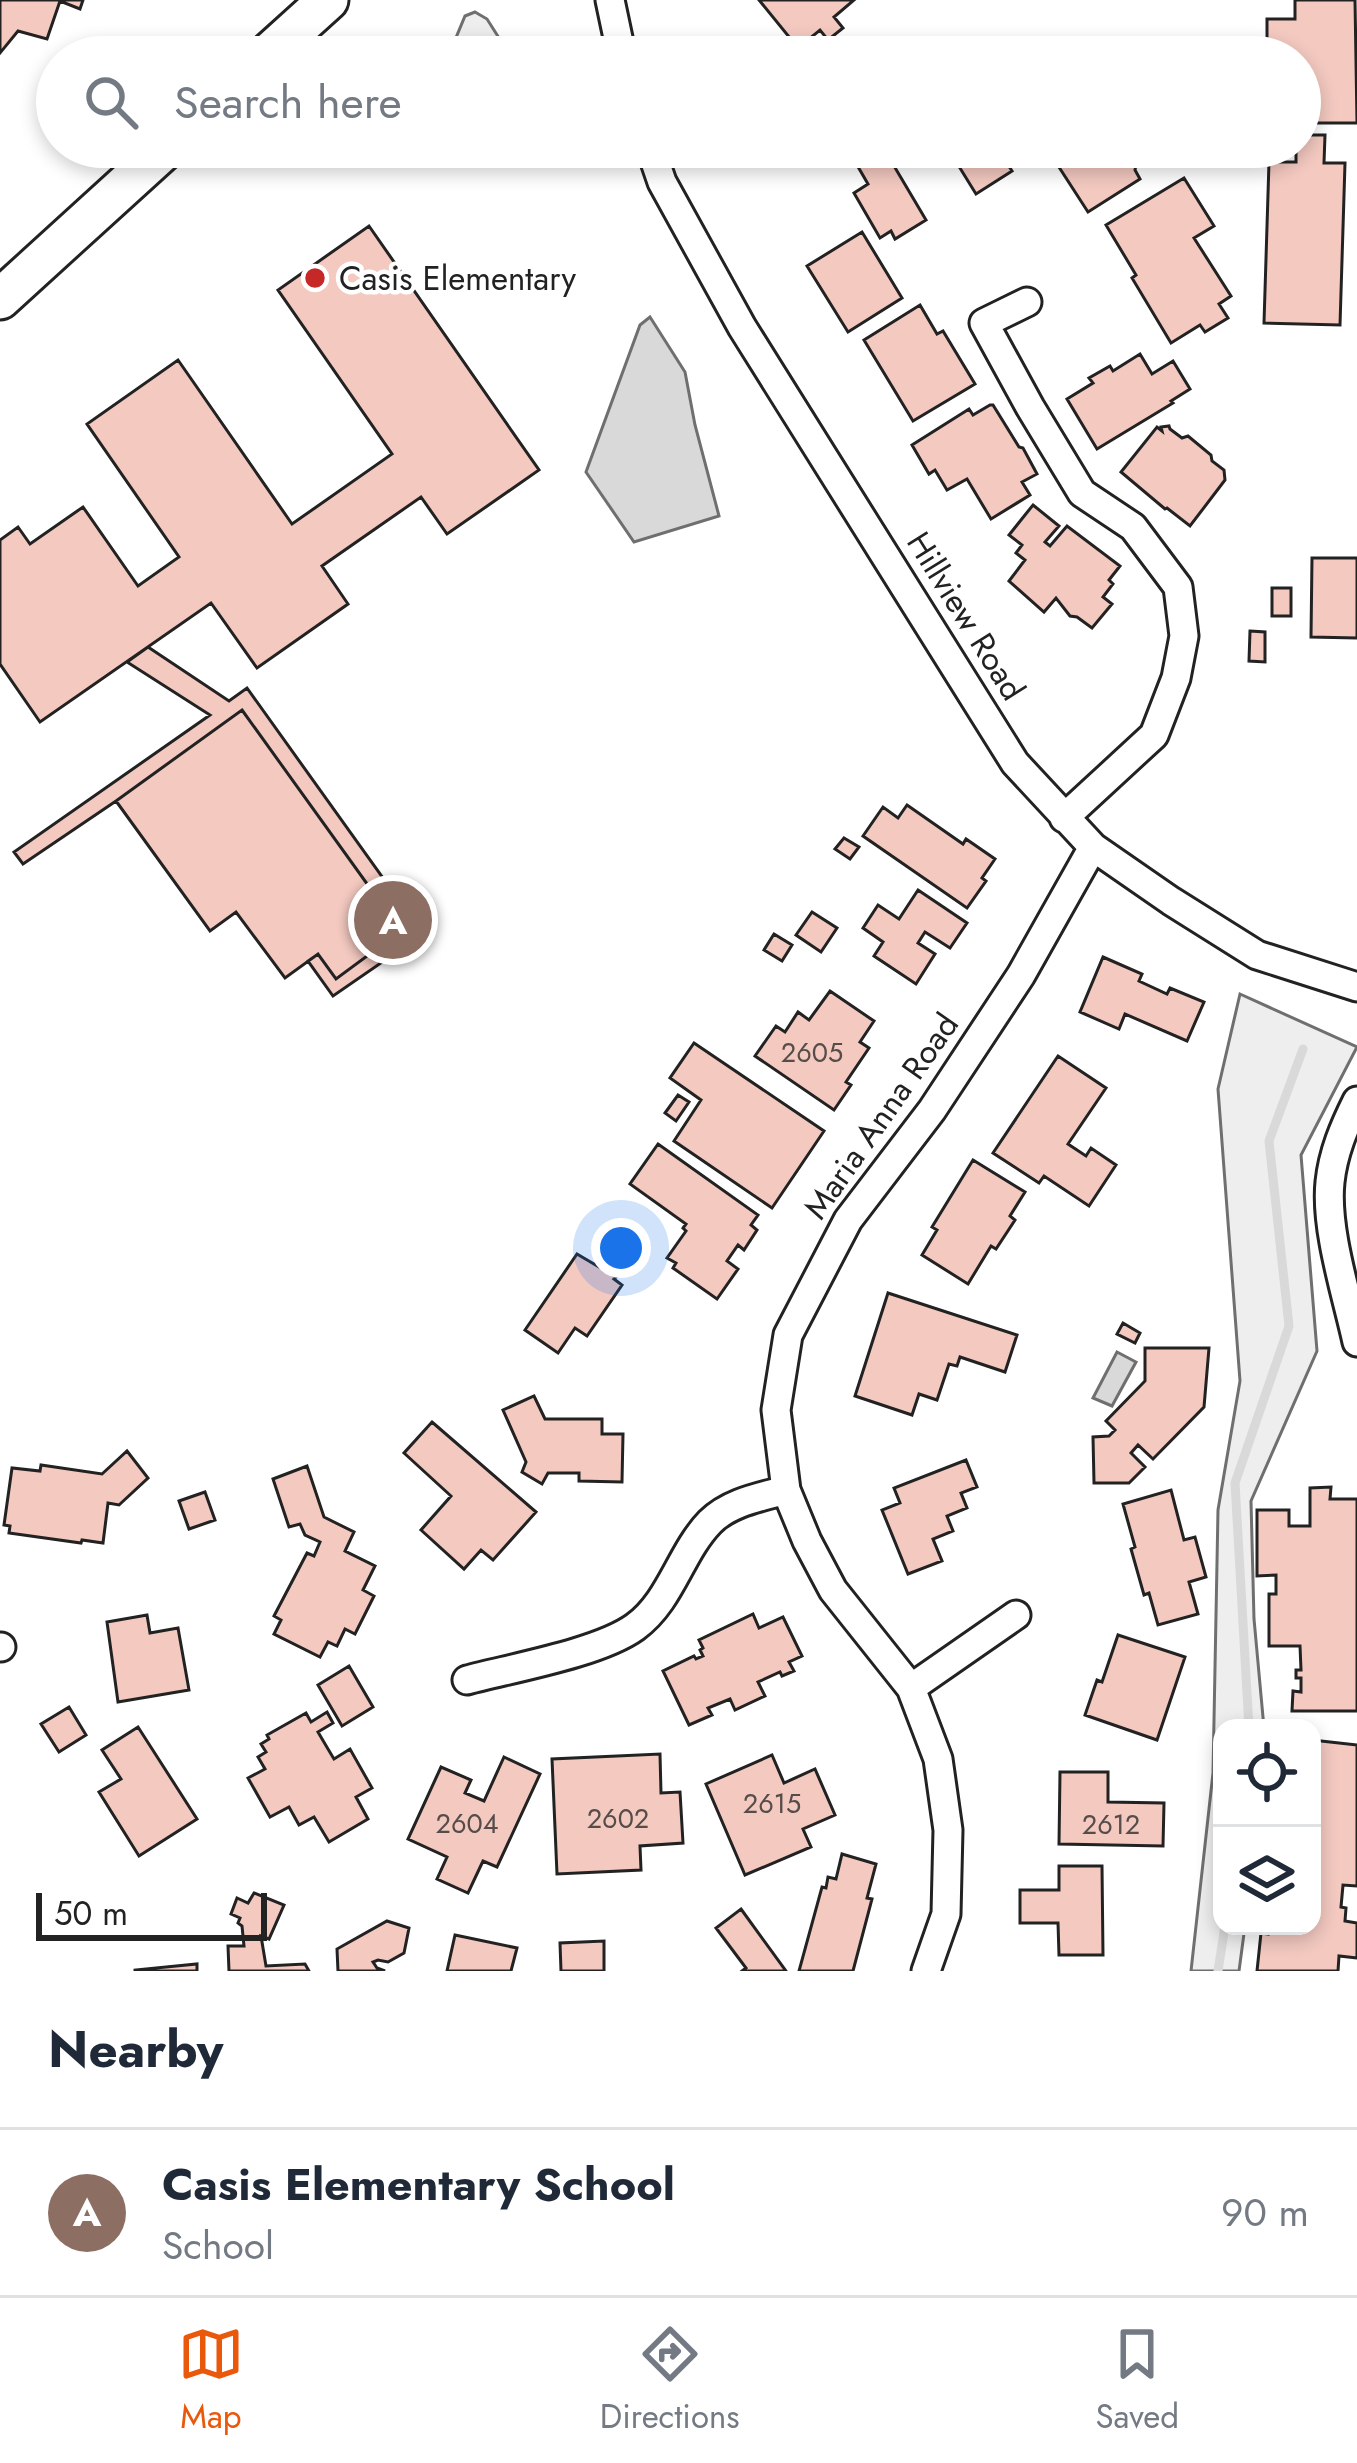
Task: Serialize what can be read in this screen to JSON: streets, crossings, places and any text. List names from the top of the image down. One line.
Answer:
{"streets":{"street":["Hillview Road","Maria Anna Road"]},"crossings":[["Hillview Road","Maria Anna Road"]],"places":["Casis Elementary"],"house_numbers":["2605","2615","2602","2604","2612"],"scale_bar":"50 m","page":{"search":"Search here","pins":"A","scale":"50 m","heading":"Nearby","list":[{"mark":"A","name":"Casis Elementary School","note":"School","value":"90 m"}],"nav":["Map","Directions","Saved"]}}
